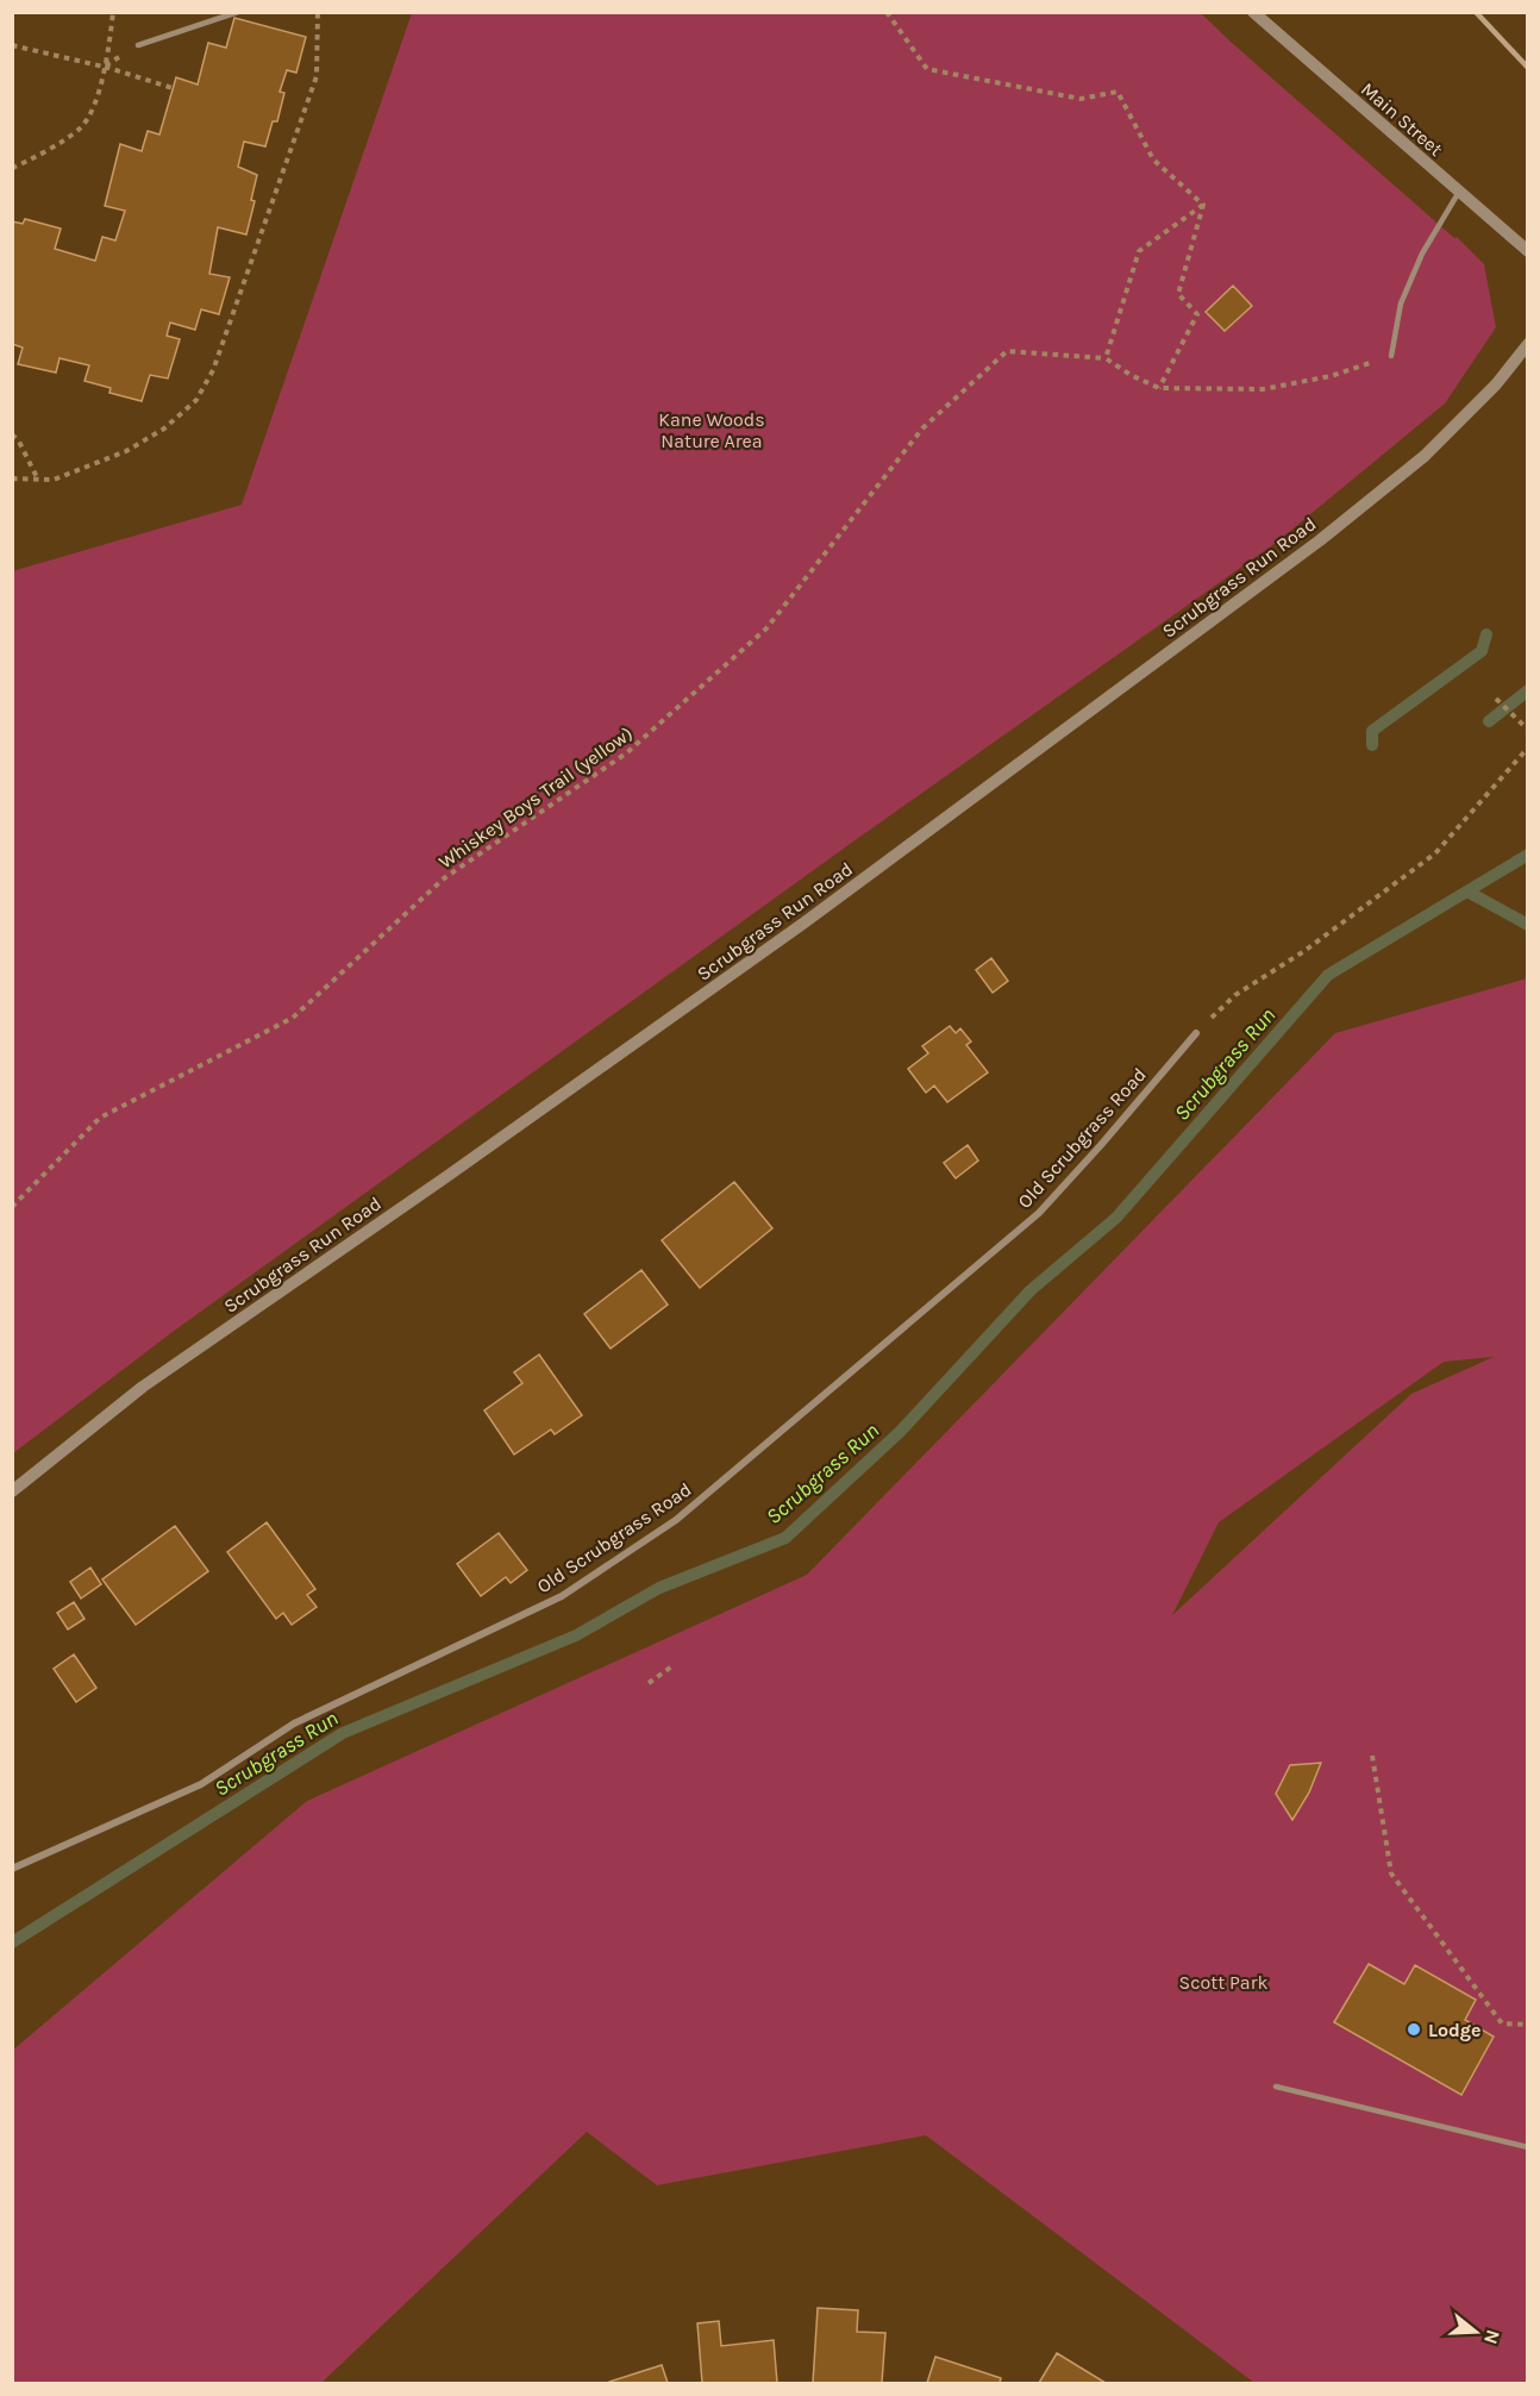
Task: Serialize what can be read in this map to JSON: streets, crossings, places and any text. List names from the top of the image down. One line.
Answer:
{"streets":{"street":["Main Street","Scrubgrass Run Road","Old Scrubgrass Road"],"path":["Whiskey Boys Trail (yellow)"]},"water":["Scrubgrass Run"],"parks":["Kane Woods Nature Area","Scott Park"],"places":["Lodge"],"north":"right"}
